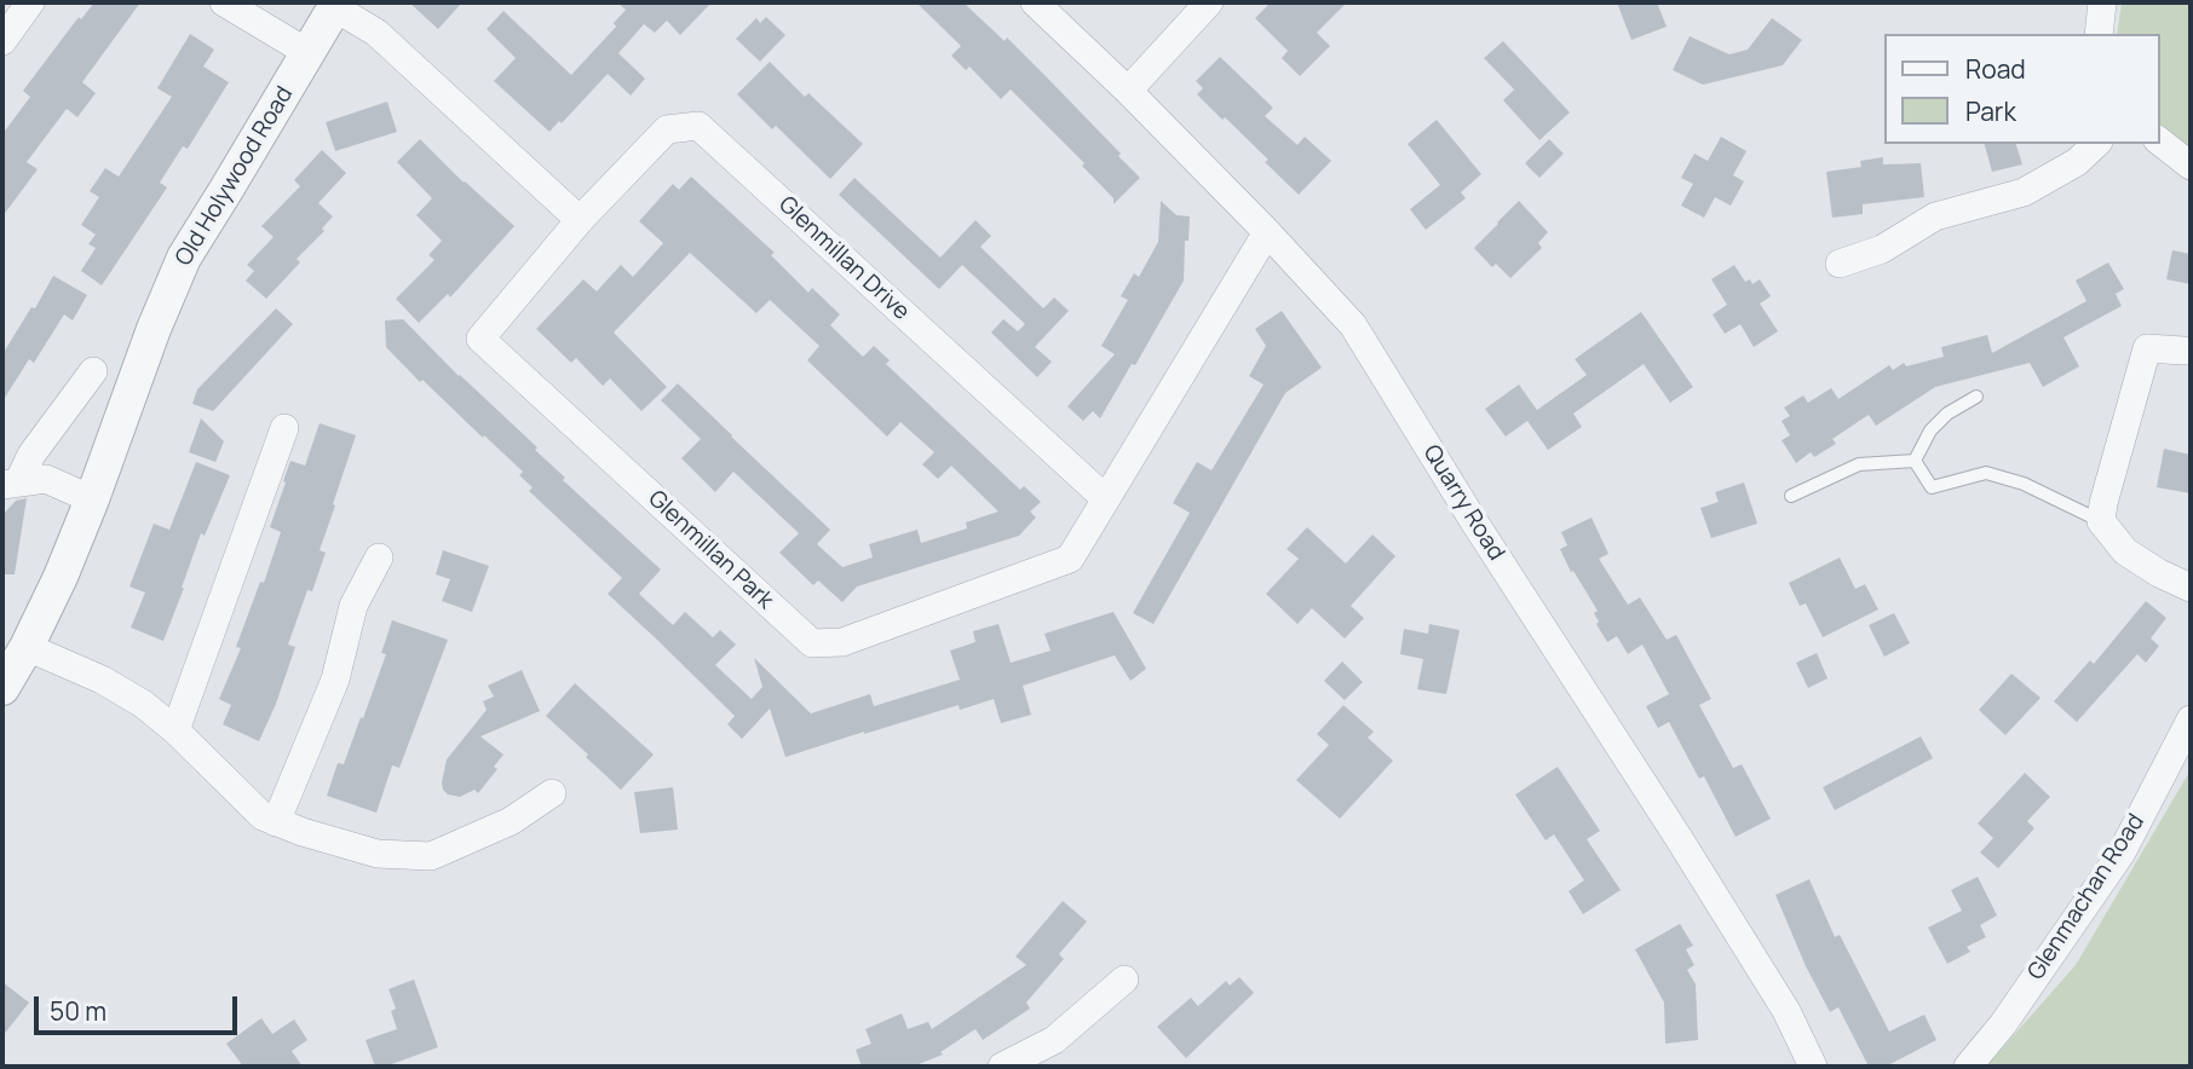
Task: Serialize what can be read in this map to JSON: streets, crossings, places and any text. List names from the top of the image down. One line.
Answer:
{"streets":{"street":["Old Holywood Road","Glenmillan Drive","Quarry Road","Glenmillan Park","Glenmachan Road"]},"crossings":[["Glenmillan Drive","Glenmillan Park"],["Quarry Road","Glenmillan Park"]],"legend":["Road","Park"],"scale_bar":"50 m"}
